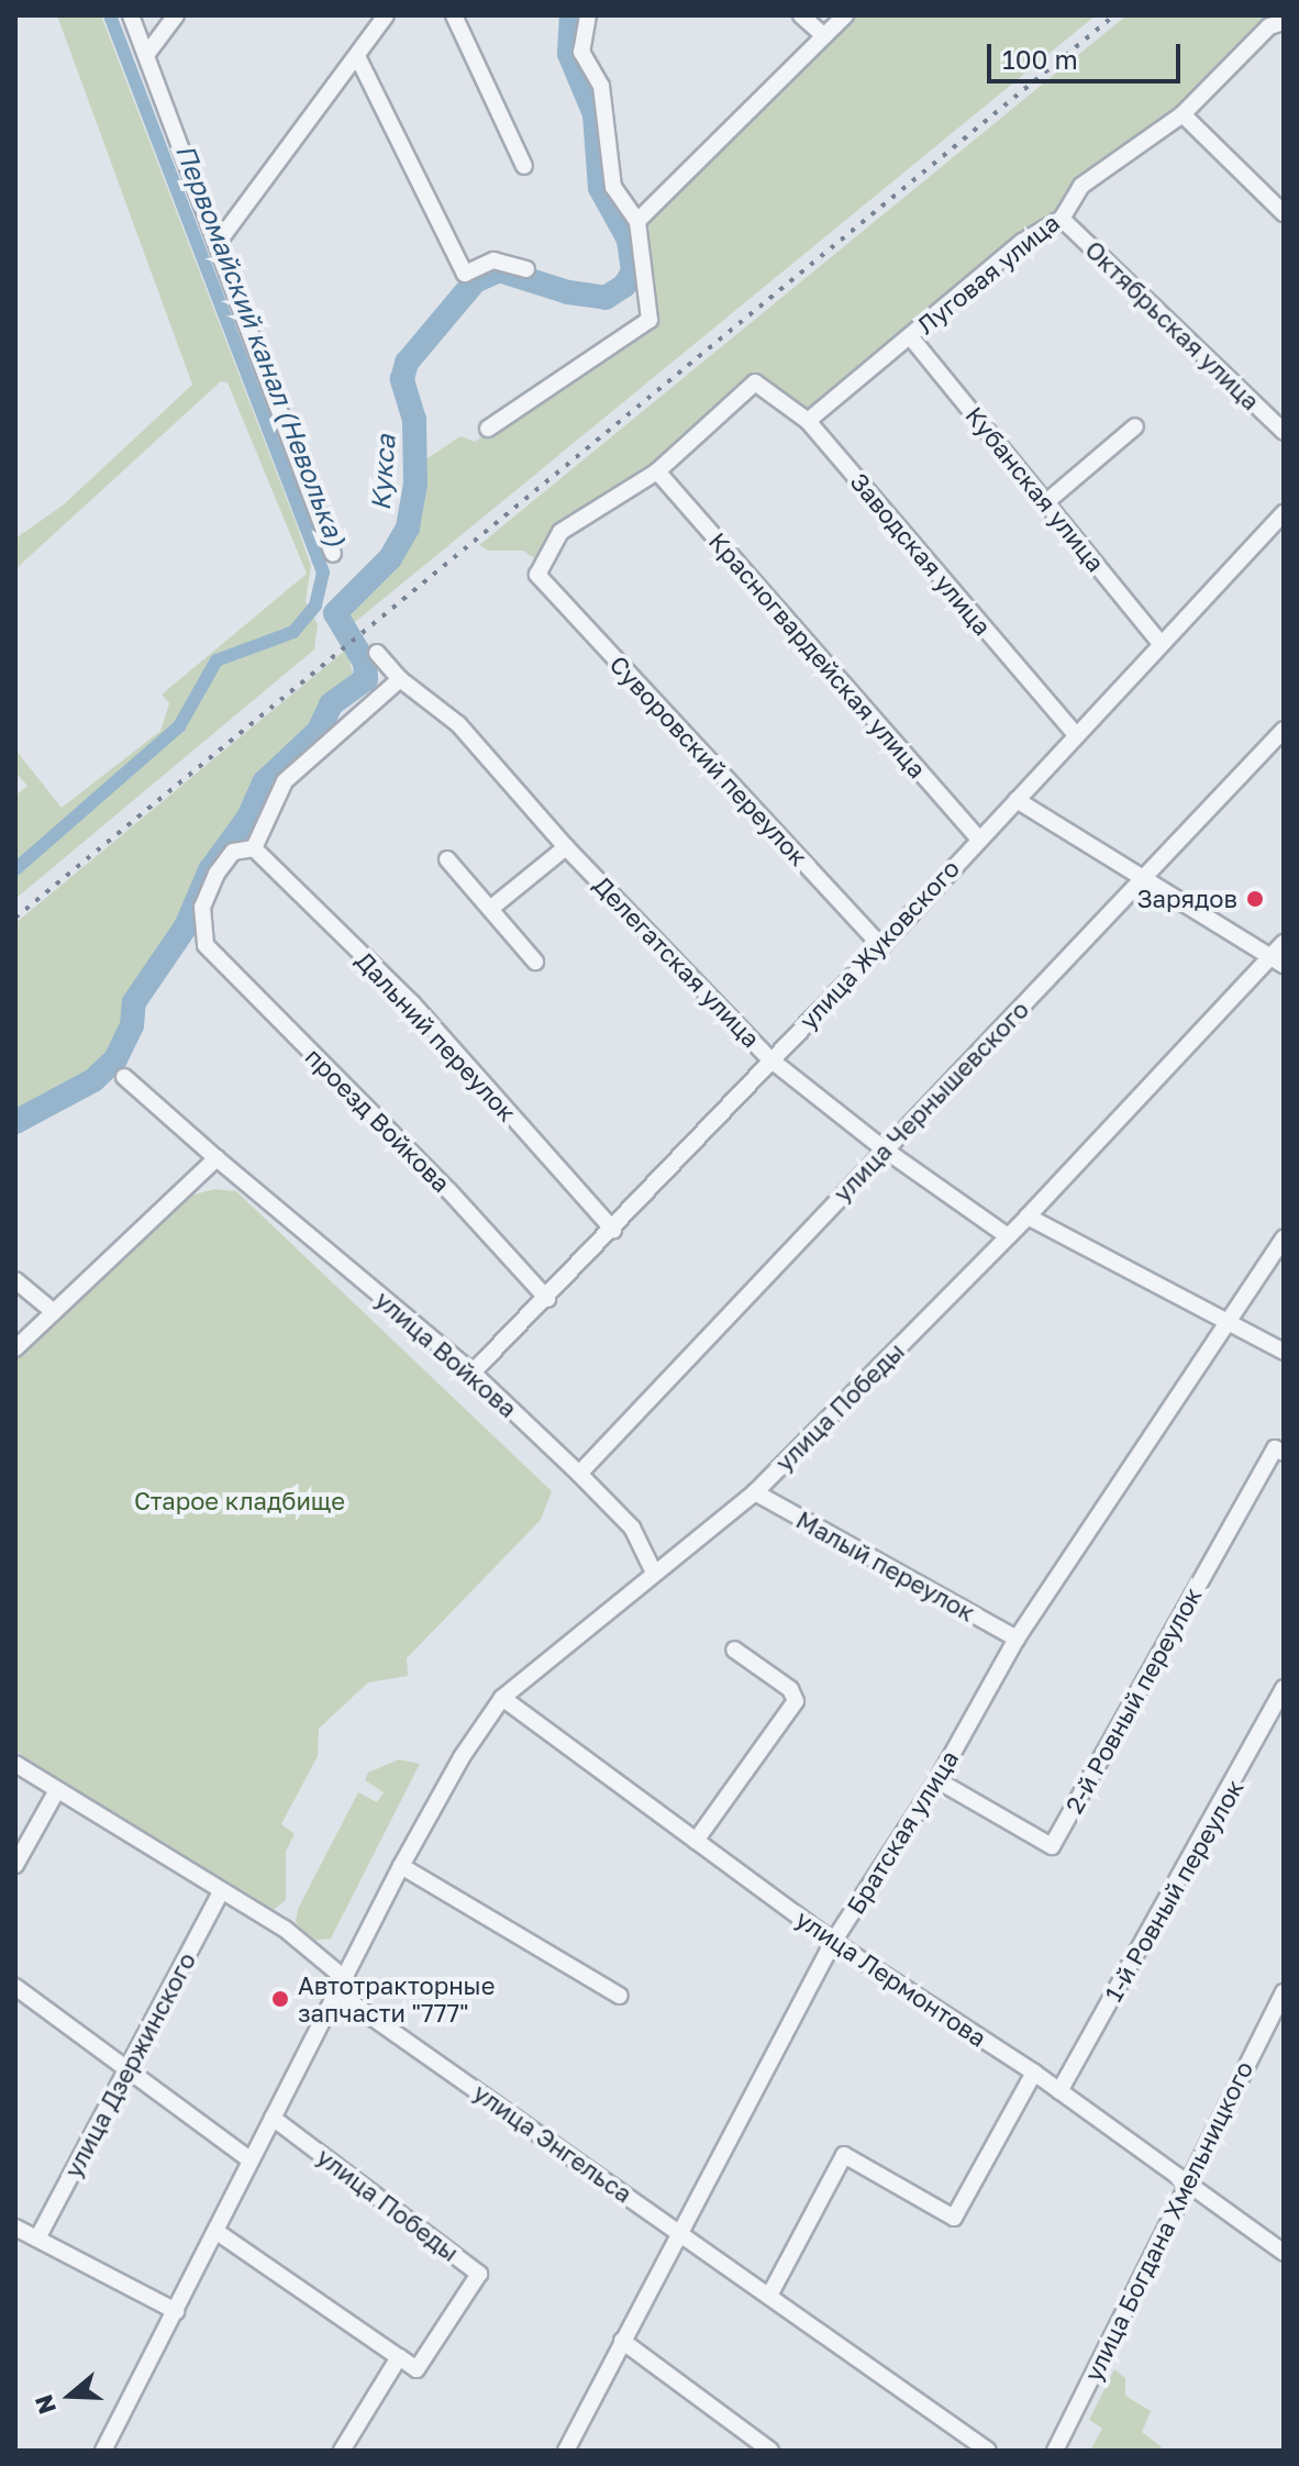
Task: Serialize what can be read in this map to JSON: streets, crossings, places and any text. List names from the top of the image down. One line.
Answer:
{"streets":{"street":["Луговая улица","Октябрьская улица","Кубанская улица","Заводская улица","Красногвардейская улица","Суворовский переулок","улица Жуковского","Делегатская улица","Дальний переулок","улица Чернышевского","проезд Войкова","улица Войкова","улица Победы","Малый переулок","2-й Ровный переулок","Братская улица","1-й Ровный переулок","улица Лермонтова","улица Дзержинского","улица Энгельса","улица Богдана Хмельницкого"]},"crossings":[["Луговая улица","Октябрьская улица"],["Луговая улица","Кубанская улица"],["Луговая улица","Заводская улица"],["Кубанская улица","улица Жуковского"],["Заводская улица","Красногвардейская улица"],["Заводская улица","Суворовский переулок"],["Заводская улица","улица Жуковского"],["Красногвардейская улица","Суворовский переулок"],["Красногвардейская улица","улица Жуковского"],["Суворовский переулок","улица Жуковского"],["улица Жуковского","Делегатская улица"],["улица Жуковского","Дальний переулок"],["улица Жуковского","проезд Войкова"],["улица Жуковского","улица Войкова"],["Делегатская улица","улица Чернышевского"],["Делегатская улица","улица Победы"],["Дальний переулок","проезд Войкова"],["улица Чернышевского","улица Войкова"],["улица Войкова","улица Победы"],["улица Победы","Малый переулок"],["улица Победы","улица Лермонтова"],["улица Победы","улица Энгельса"],["Малый переулок","Братская улица"],["2-й Ровный переулок","Братская улица"],["Братская улица","улица Лермонтова"],["Братская улица","улица Энгельса"],["1-й Ровный переулок","улица Лермонтова"],["улица Лермонтова","улица Богдана Хмельницкого"],["улица Дзержинского","улица Энгельса"]],"water":["Первомайский канал (Неволька)","Кукса"],"parks":["Старое кладбище"],"places":["Зарядов","Автотракторные запчасти \"777\""],"scale_bar":"100 m","north":"left"}
